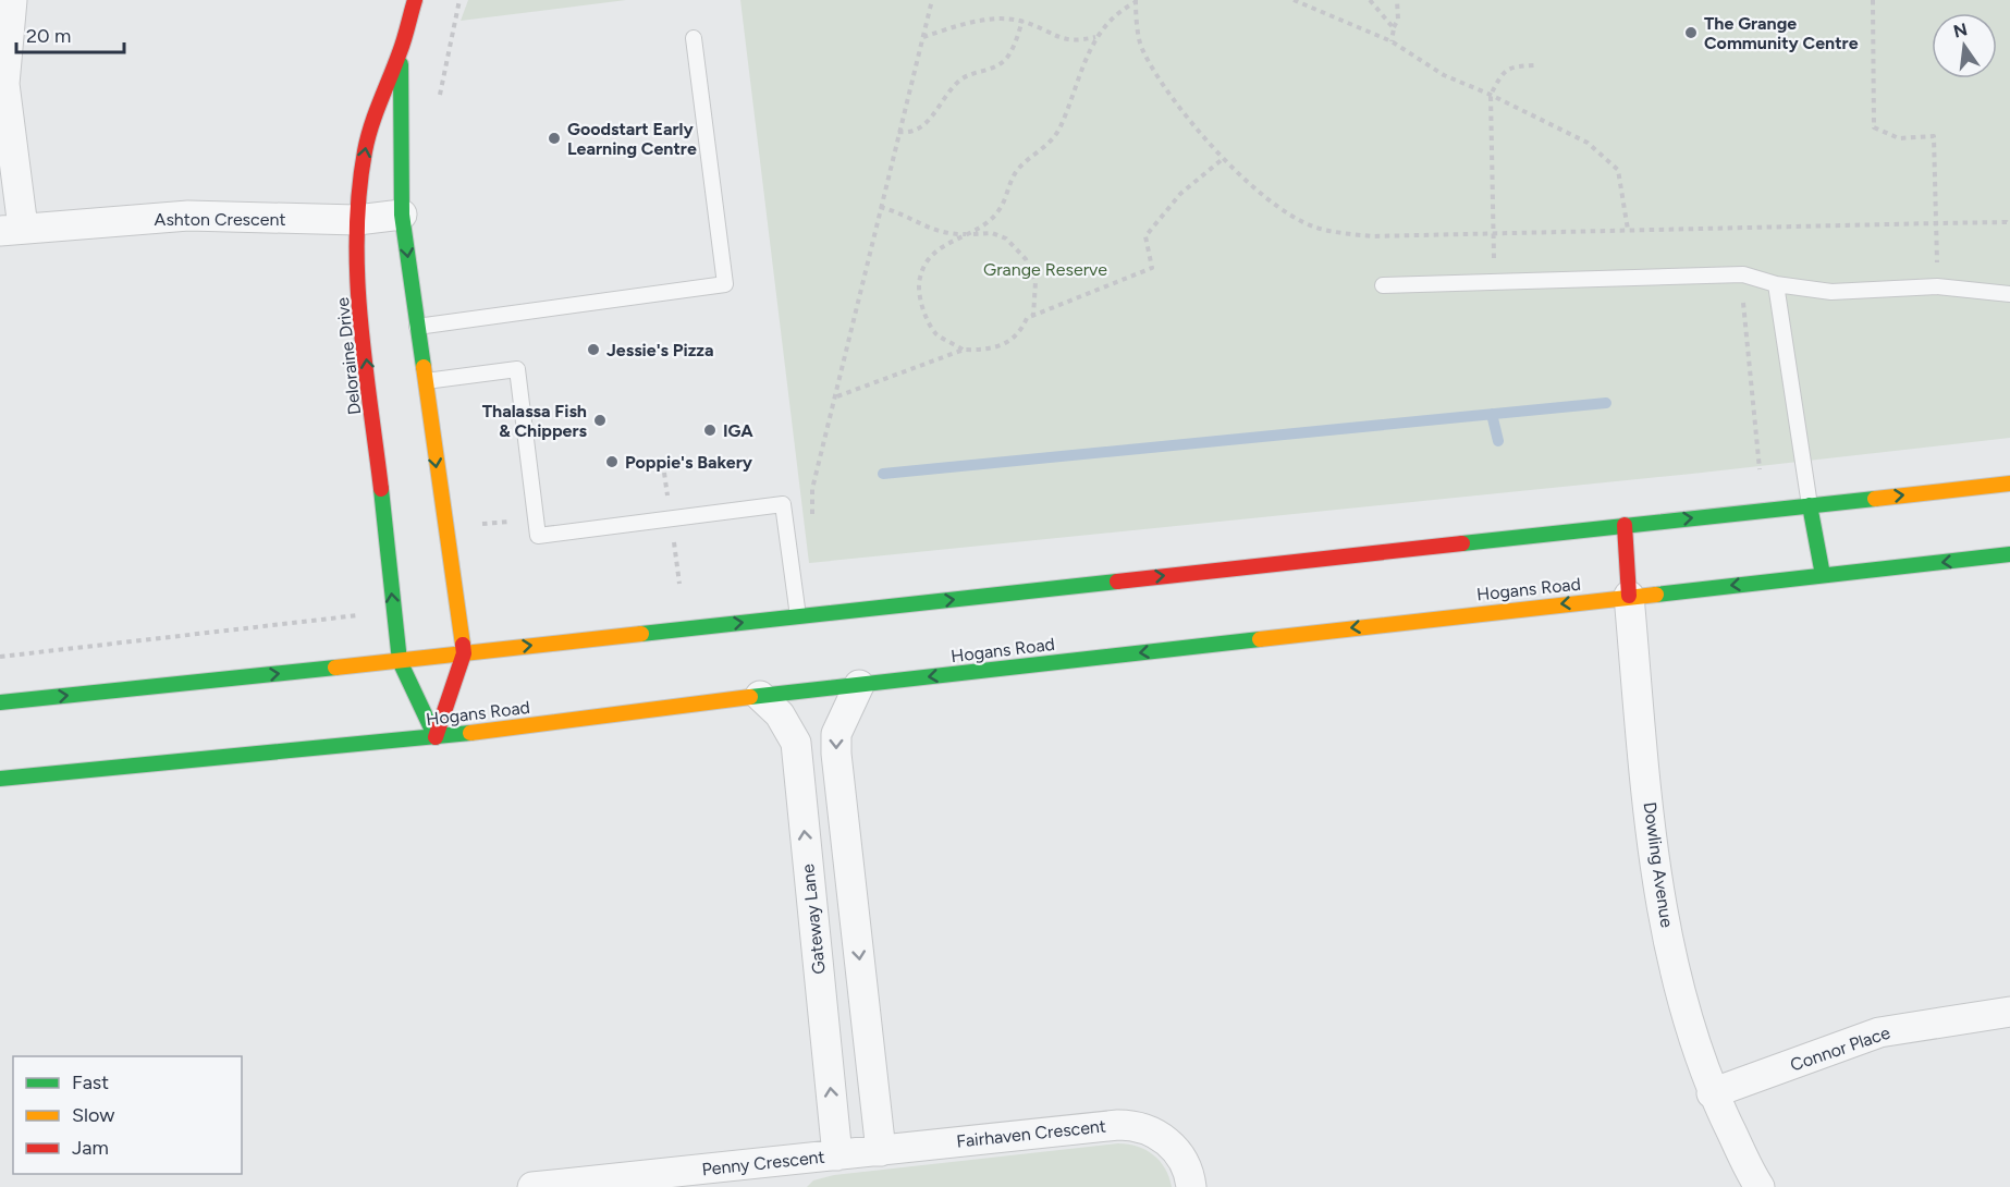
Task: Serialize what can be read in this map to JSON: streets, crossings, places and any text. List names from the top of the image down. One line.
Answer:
{"streets":{"street":["Ashton Crescent","Deloraine Drive","Hogans Road","Dowling Avenue","Gateway Lane","Connor Place","Fairhaven Crescent","Penny Crescent"]},"crossings":[["Ashton Crescent","Deloraine Drive"],["Deloraine Drive","Hogans Road"],["Hogans Road","Dowling Avenue"],["Hogans Road","Gateway Lane"],["Dowling Avenue","Connor Place"],["Gateway Lane","Fairhaven Crescent"],["Gateway Lane","Penny Crescent"],["Fairhaven Crescent","Penny Crescent"]],"parks":["Grange Reserve"],"places":["The Grange Community Centre","Goodstart Early Learning Centre","Jessie's Pizza","Thalassa Fish & Chippers","IGA","Poppie's Bakery"],"legend":["Fast","Slow","Jam"],"scale_bar":"20 m","north":"top"}
